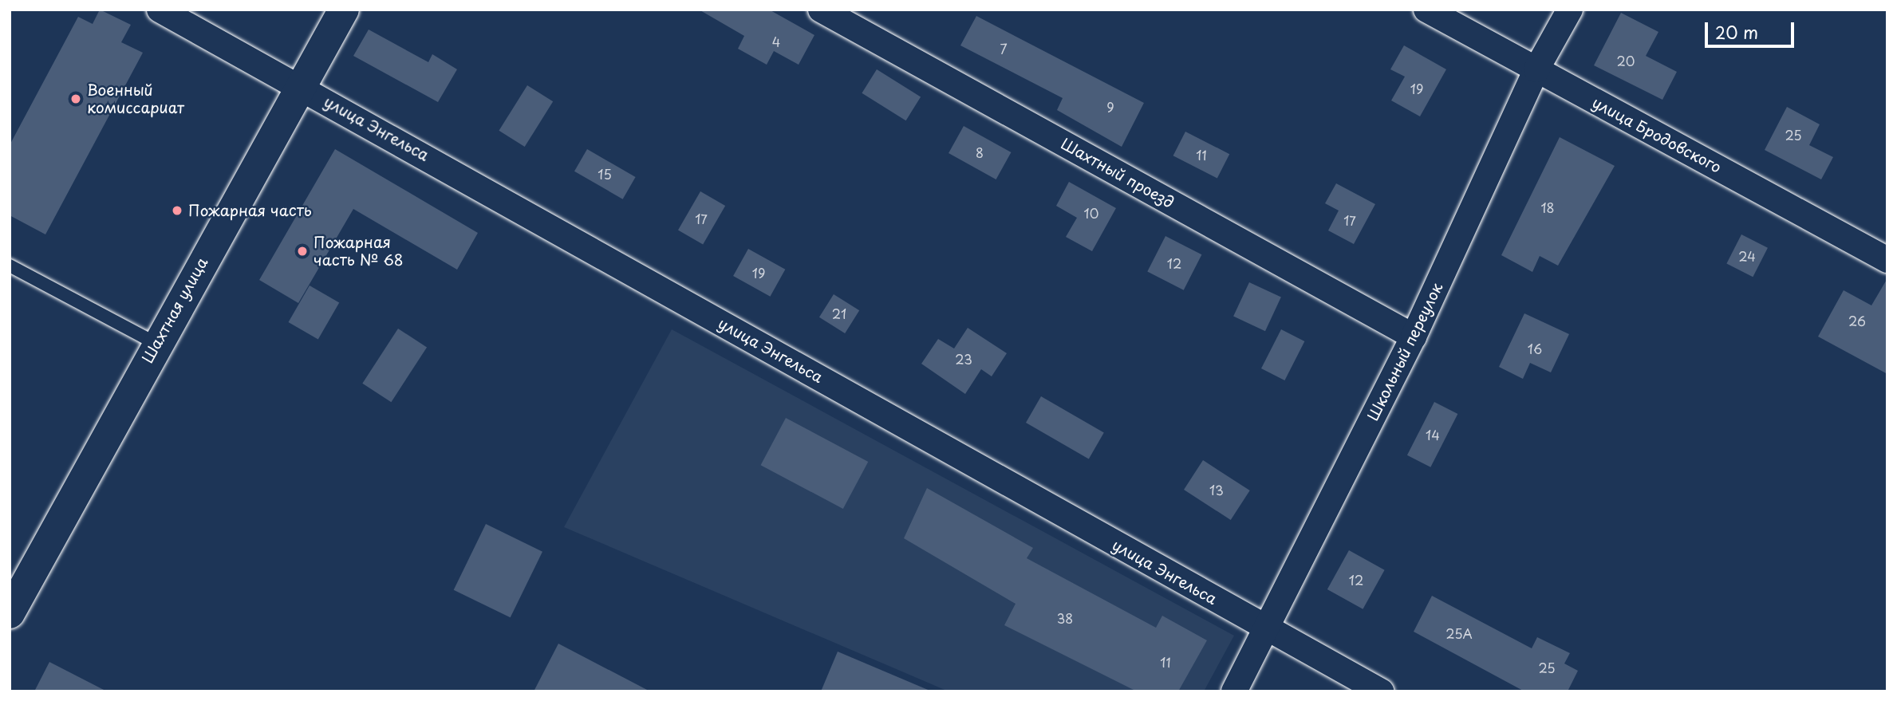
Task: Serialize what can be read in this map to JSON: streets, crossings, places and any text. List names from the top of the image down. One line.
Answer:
{"streets":{"main road":["Шахтная улица"],"street":["улица Энгельса","улица Бродовского","Шахтный проезд","Школьный переулок"]},"crossings":[["улица Энгельса","Шахтная улица"],["улица Энгельса","Школьный переулок"],["улица Бродовского","Школьный переулок"],["Шахтный проезд","Школьный переулок"]],"places":["Военный комиссариат","Пожарная часть","Пожарная часть № 68"],"house_numbers":["4","7","20","19","9","25","8","11","15","18","10","17","17","24","12","19","21","26","16","23","14","13","12","38","25А","11","25"],"scale_bar":"20 m"}
